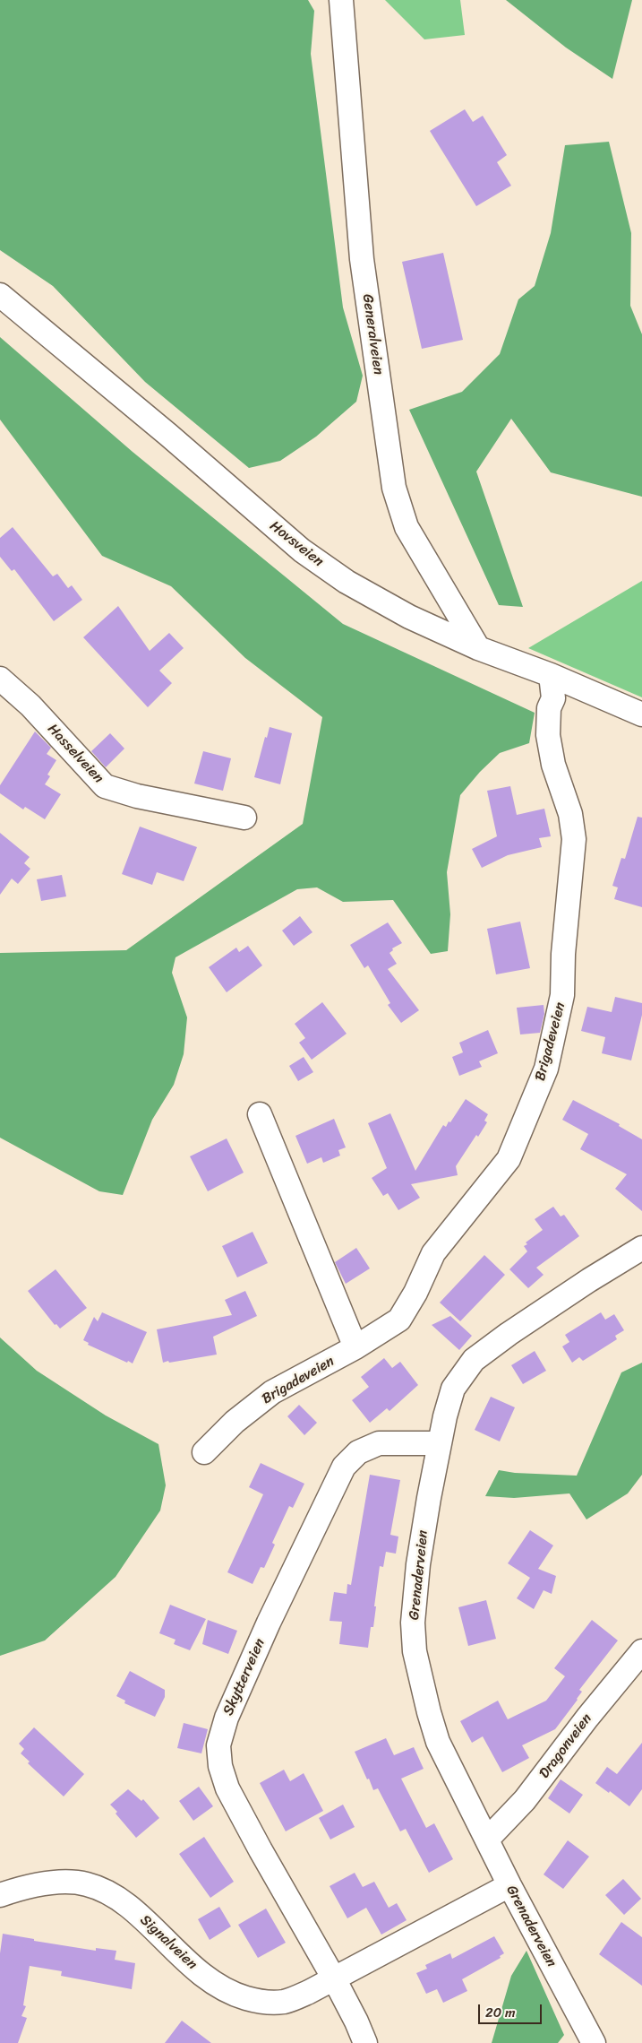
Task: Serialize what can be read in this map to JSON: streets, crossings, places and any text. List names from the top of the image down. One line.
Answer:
{"streets":{"street":["Generalveien","Hovsveien","Hasselveien","Brigadeveien","Grenaderveien","Skytterveien","Dragonveien","Signalveien"]},"crossings":[["Generalveien","Hovsveien"],["Hovsveien","Brigadeveien"],["Grenaderveien","Skytterveien"],["Grenaderveien","Dragonveien"],["Grenaderveien","Signalveien"],["Skytterveien","Signalveien"]],"scale_bar":"20 m"}
